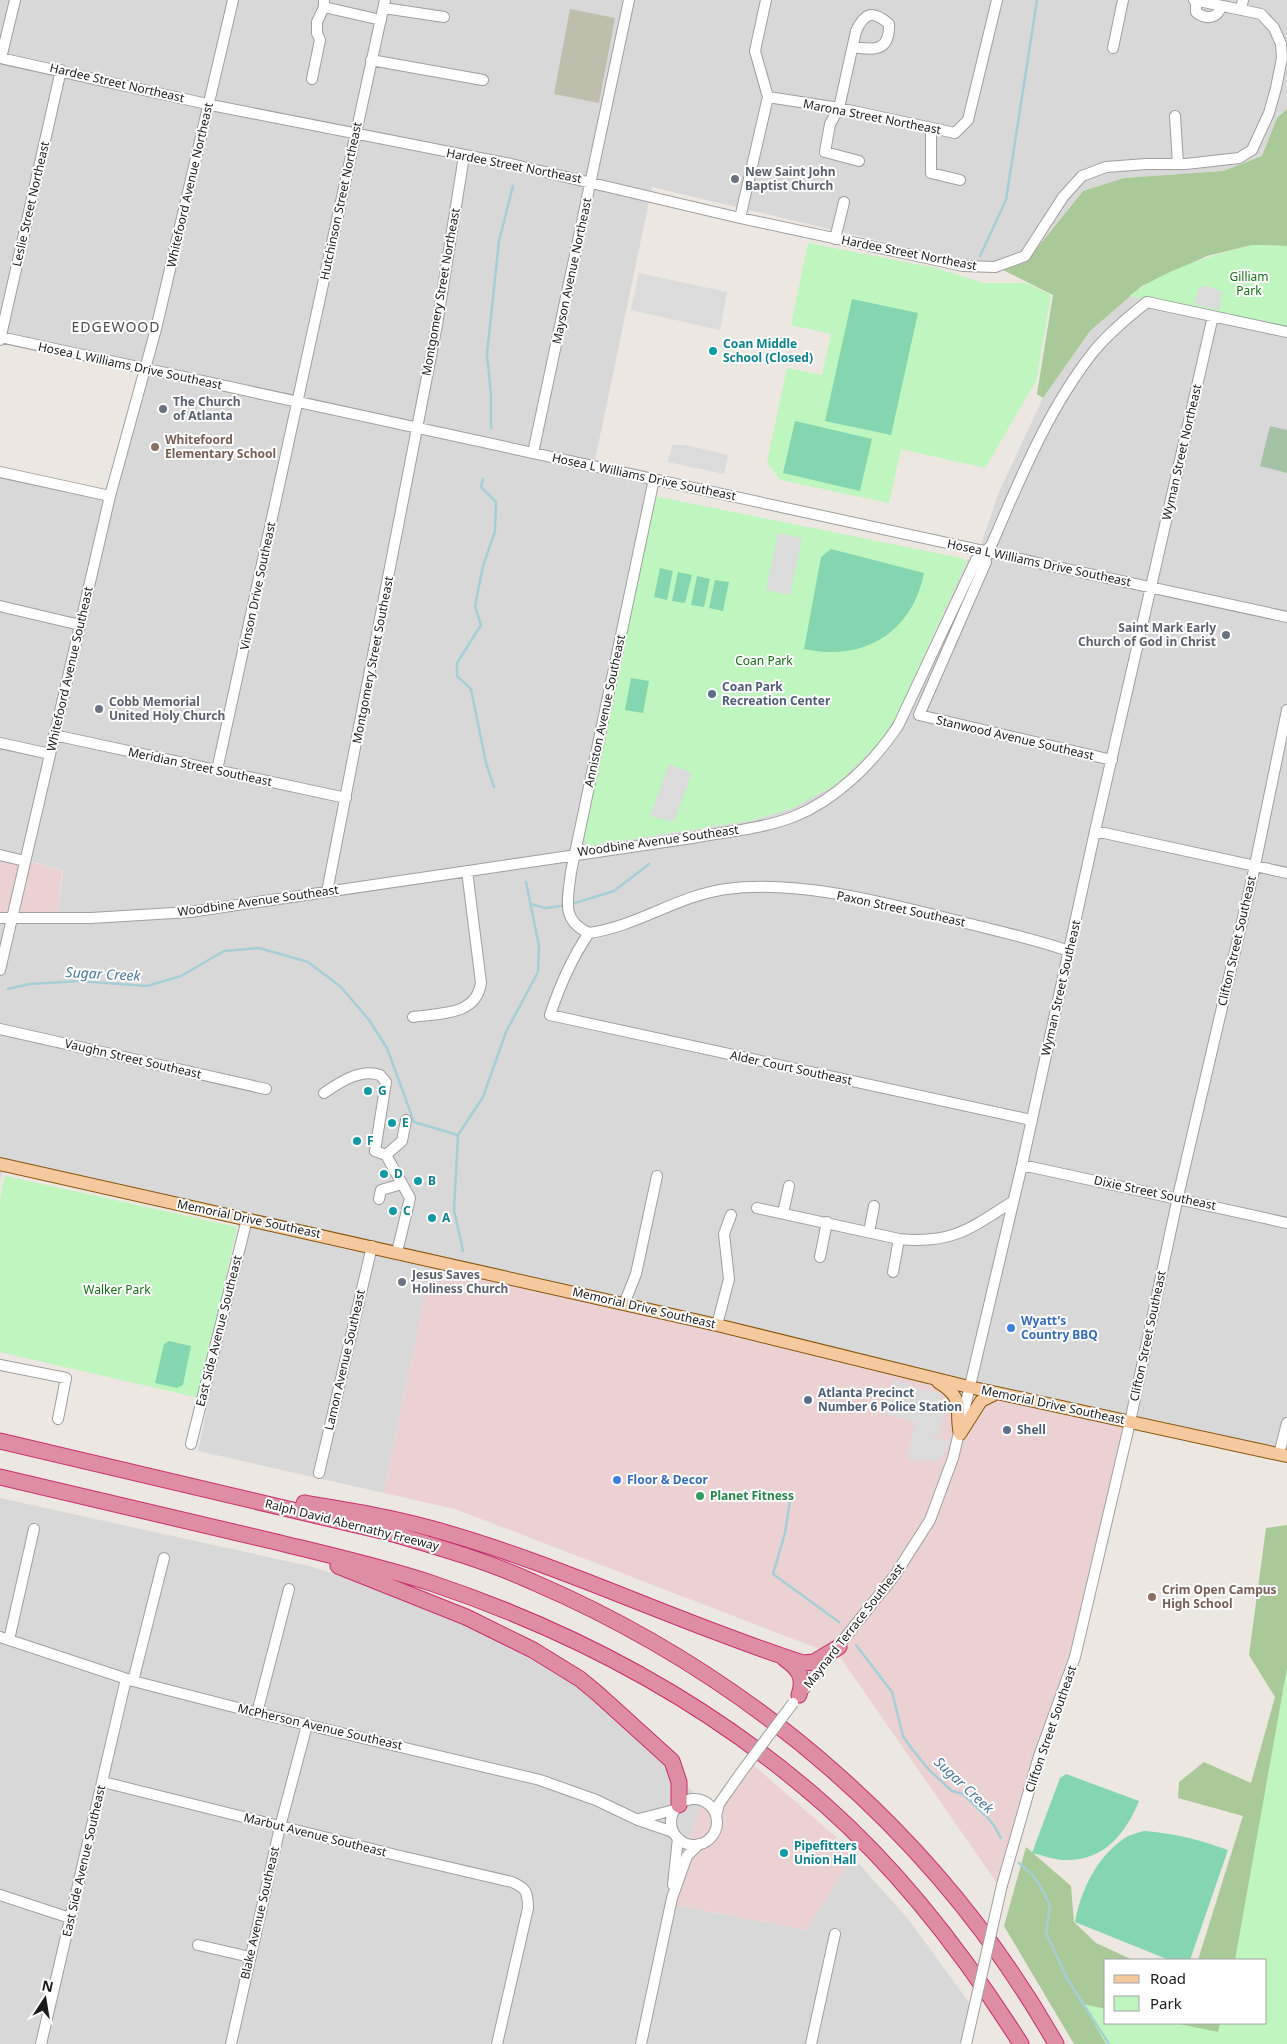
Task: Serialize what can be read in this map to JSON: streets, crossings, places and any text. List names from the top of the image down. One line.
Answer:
{"streets":{"highway":["Ralph David Abernathy Freeway"],"main road":["Memorial Drive Southeast"],"street":["Hardee Street Northeast","Marona Street Northeast","Whitefoord Avenue Northeast","Hutchinson Street Northeast","Leslie Street Northeast","Mayson Avenue Northeast","Montgomery Street Northeast","Hosea L Williams Drive Southeast","Wyman Street Northeast","Vinson Drive Southeast","Montgomery Street Southeast","Whitefoord Avenue Southeast","Anniston Avenue Southeast","Stanwood Avenue Southeast","Meridian Street Southeast","Woodbine Avenue Southeast","Paxon Street Southeast","Clifton Street Southeast","Wyman Street Southeast","Vaughn Street Southeast","Alder Court Southeast","Dixie Street Southeast","East Side Avenue Southeast","Lamon Avenue Southeast","Maynard Terrace Southeast","McPherson Avenue Southeast","Marbut Avenue Southeast","Blake Avenue Southeast"]},"crossings":[["Hardee Street Northeast","Whitefoord Avenue Northeast"],["Hardee Street Northeast","Hutchinson Street Northeast"],["Hardee Street Northeast","Leslie Street Northeast"],["Hardee Street Northeast","Mayson Avenue Northeast"],["Hardee Street Northeast","Montgomery Street Northeast"],["Whitefoord Avenue Northeast","Hosea L Williams Drive Southeast"],["Whitefoord Avenue Northeast","Whitefoord Avenue Southeast"],["Hutchinson Street Northeast","Hosea L Williams Drive Southeast"],["Hutchinson Street Northeast","Vinson Drive Southeast"],["Leslie Street Northeast","Hosea L Williams Drive Southeast"],["Mayson Avenue Northeast","Hosea L Williams Drive Southeast"],["Montgomery Street Northeast","Hosea L Williams Drive Southeast"],["Montgomery Street Northeast","Montgomery Street Southeast"],["Hosea L Williams Drive Southeast","Wyman Street Northeast"],["Hosea L Williams Drive Southeast","Vinson Drive Southeast"],["Hosea L Williams Drive Southeast","Montgomery Street Southeast"],["Hosea L Williams Drive Southeast","Whitefoord Avenue Southeast"],["Hosea L Williams Drive Southeast","Anniston Avenue Southeast"],["Hosea L Williams Drive Southeast","Stanwood Avenue Southeast"],["Hosea L Williams Drive Southeast","Woodbine Avenue Southeast"],["Hosea L Williams Drive Southeast","Wyman Street Southeast"],["Wyman Street Northeast","Woodbine Avenue Southeast"],["Wyman Street Northeast","Wyman Street Southeast"],["Vinson Drive Southeast","Meridian Street Southeast"],["Montgomery Street Southeast","Meridian Street Southeast"],["Montgomery Street Southeast","Woodbine Avenue Southeast"],["Whitefoord Avenue Southeast","Meridian Street Southeast"],["Whitefoord Avenue Southeast","Woodbine Avenue Southeast"],["Anniston Avenue Southeast","Woodbine Avenue Southeast"],["Anniston Avenue Southeast","Paxon Street Southeast"],["Anniston Avenue Southeast","Alder Court Southeast"],["Stanwood Avenue Southeast","Woodbine Avenue Southeast"],["Stanwood Avenue Southeast","Wyman Street Southeast"],["Paxon Street Southeast","Wyman Street Southeast"],["Paxon Street Southeast","Alder Court Southeast"],["Clifton Street Southeast","Dixie Street Southeast"],["Clifton Street Southeast","Memorial Drive Southeast"],["Wyman Street Southeast","Alder Court Southeast"],["Wyman Street Southeast","Dixie Street Southeast"],["Wyman Street Southeast","Memorial Drive Southeast"],["Wyman Street Southeast","Maynard Terrace Southeast"],["Memorial Drive Southeast","East Side Avenue Southeast"],["Memorial Drive Southeast","Lamon Avenue Southeast"],["Memorial Drive Southeast","Maynard Terrace Southeast"],["East Side Avenue Southeast","McPherson Avenue Southeast"],["East Side Avenue Southeast","Marbut Avenue Southeast"],["Maynard Terrace Southeast","McPherson Avenue Southeast"],["McPherson Avenue Southeast","Blake Avenue Southeast"],["Marbut Avenue Southeast","Blake Avenue Southeast"]],"districts":["EDGEWOOD"],"water":["Sugar Creek"],"parks":["Gilliam Park","Coan Park","Walker Park"],"places":["New Saint John Baptist Church","Coan Middle School (Closed)","The Church of Atlanta","Whitefoord Elementary School","Saint Mark Early Church of God in Christ","Coan Park Recreation Center","Cobb Memorial United Holy Church","G","E","F","D","B","C","A","Jesus Saves Holiness Church","Wyatt's Country BBQ","Atlanta Precinct Number 6 Police Station","Shell","Floor & Decor","Planet Fitness","Crim Open Campus High School","Pipefitters Union Hall"],"legend":["Road","Park"],"north":"top"}
